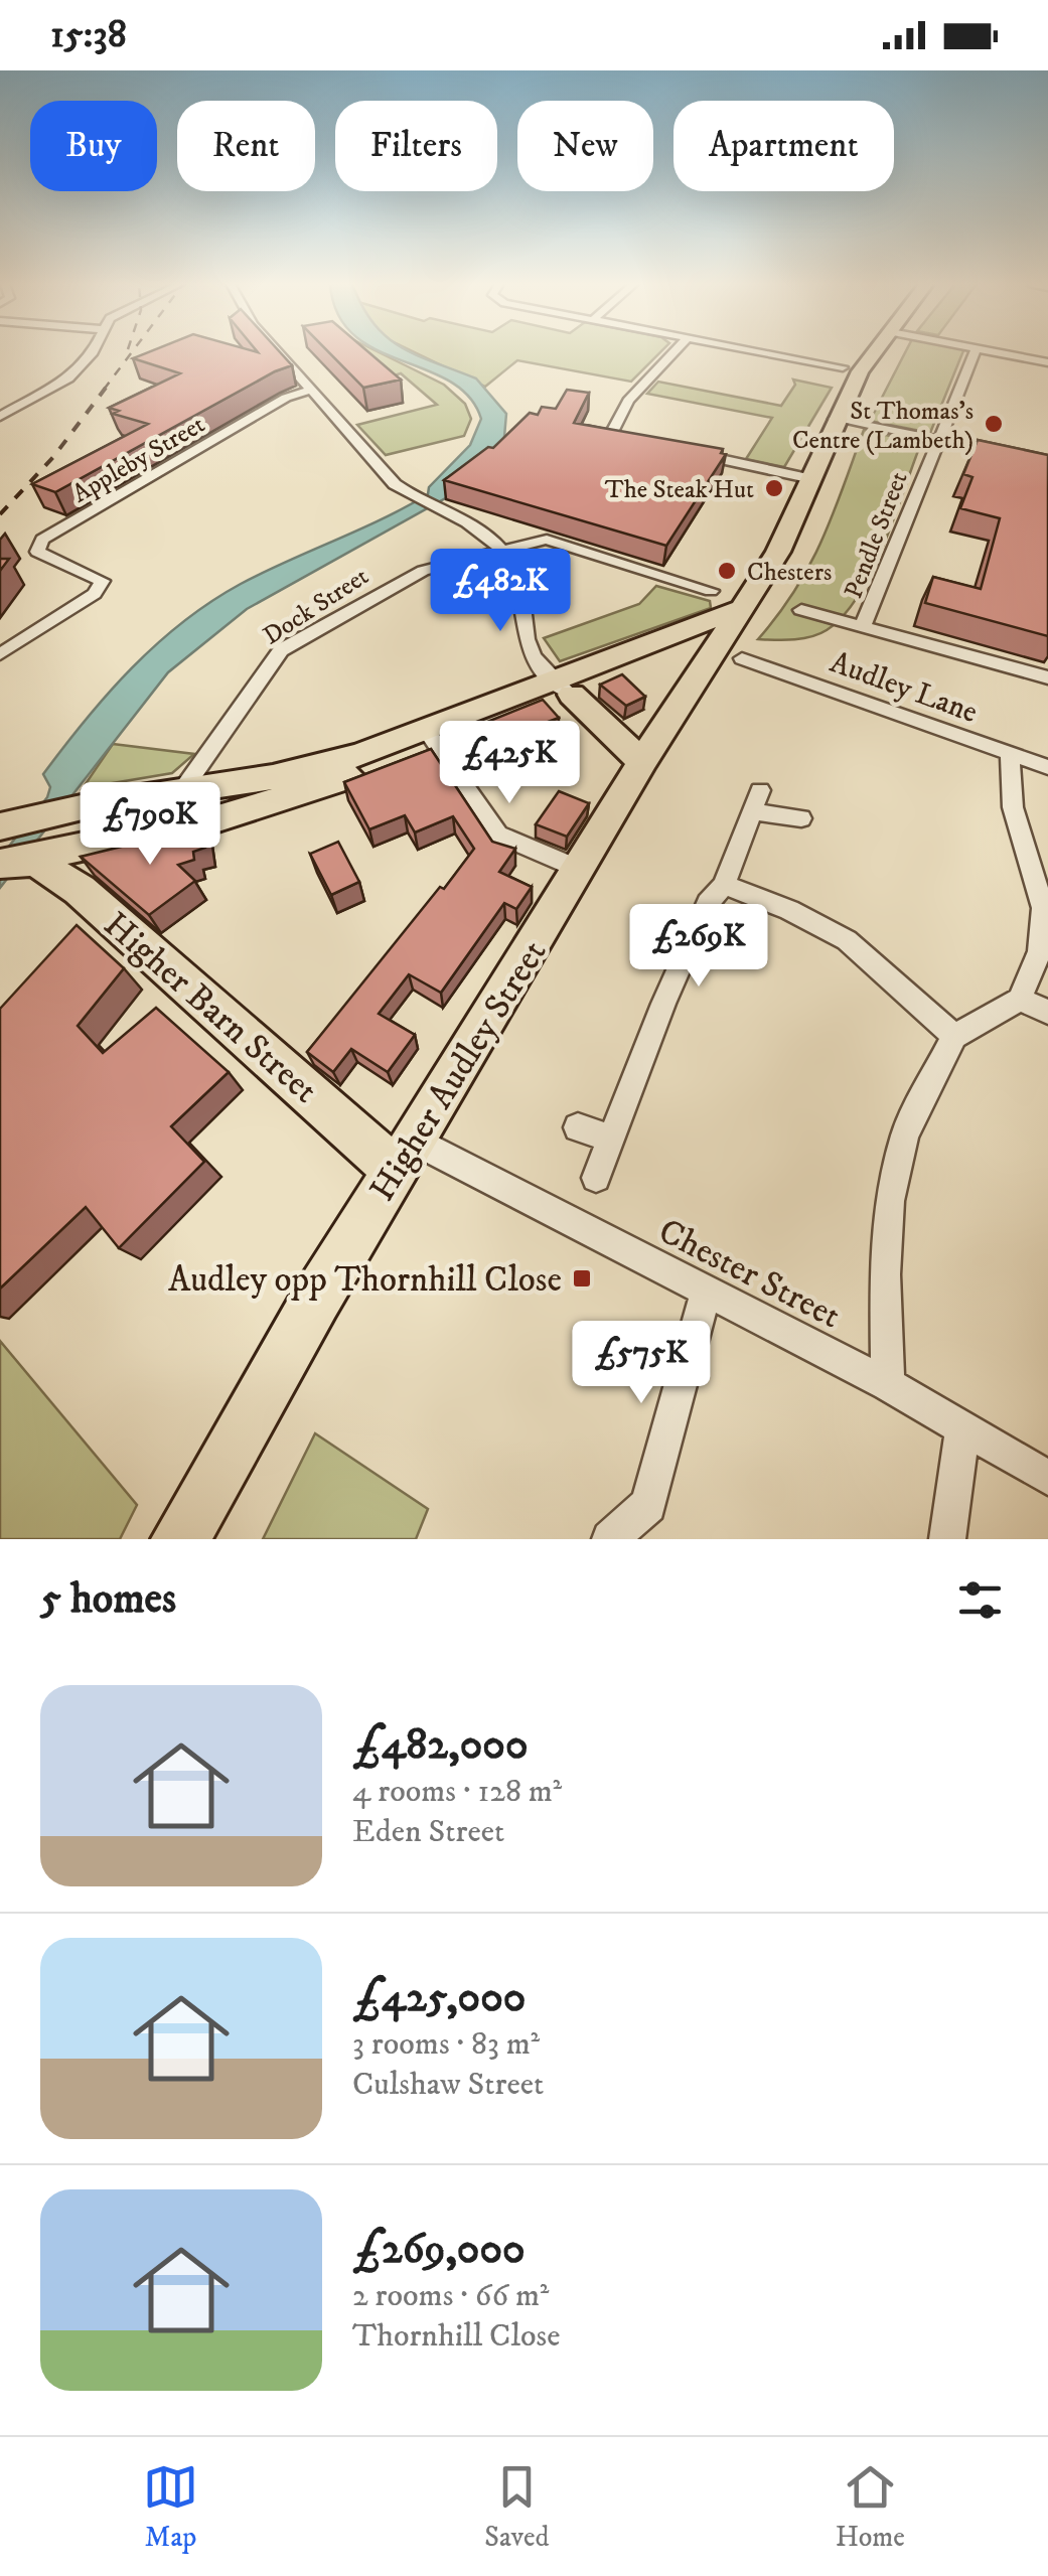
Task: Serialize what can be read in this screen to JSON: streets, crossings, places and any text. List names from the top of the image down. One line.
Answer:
{"streets":{"highway":["Higher Barn Street","Higher Audley Street"],"street":["Appleby Street","Pendle Street","Dock Street","Audley Lane","Chester Street"]},"crossings":[["Higher Barn Street","Higher Audley Street"],["Higher Barn Street","Chester Street"],["Higher Audley Street","Chester Street"]],"places":{"other":["St Thomas's Centre (Lambeth)","The Steak Hut","Chesters"],"transit":["Audley opp Thornhill Close"]},"page":{"status":"15:38","chip":["Buy","Rent","Filters","New","Apartment"],"price":["£482K","£425K","£790K","£269K","£575K"],"heading":"5 homes","list":[{"name":"£482,000","note":"4 rooms · 128 m² · Eden Street"},{"name":"£425,000","note":"3 rooms · 83 m² · Culshaw Street"},{"name":"£269,000","note":"2 rooms · 66 m² · Thornhill Close"}],"tabs":["Map","Saved","Home"]}}
